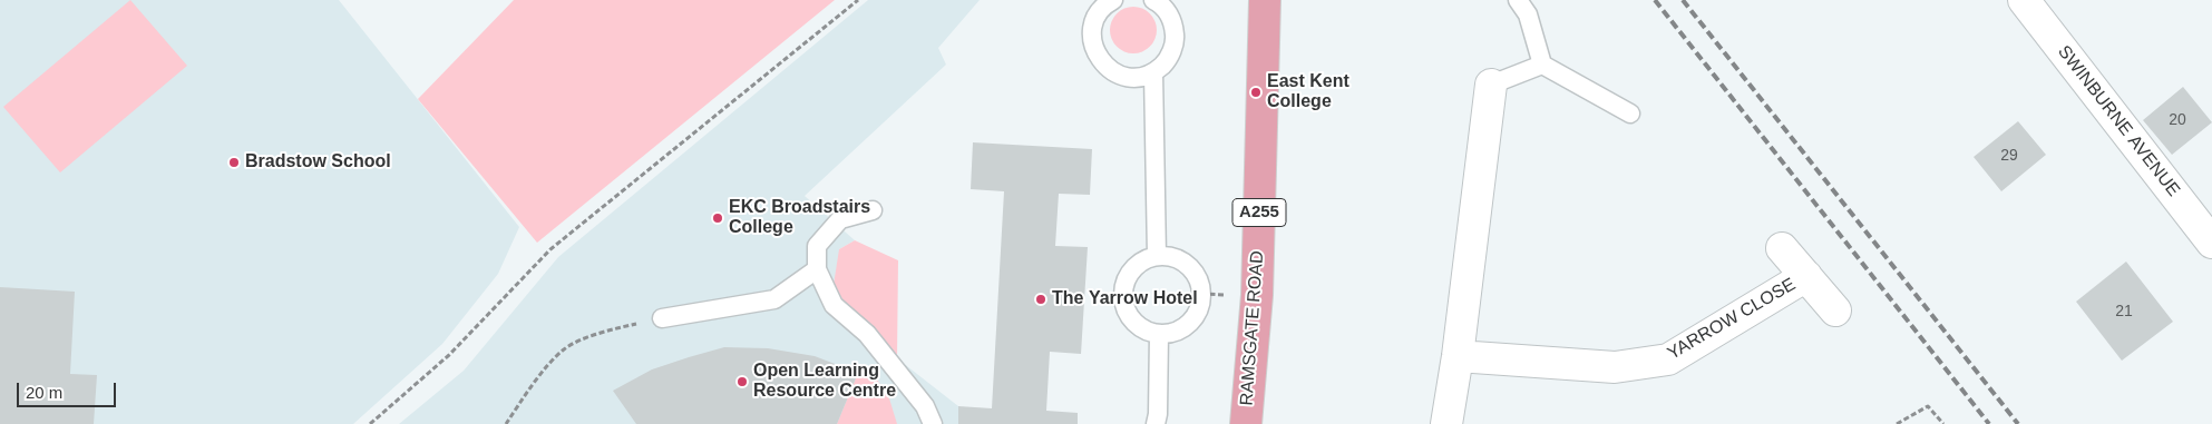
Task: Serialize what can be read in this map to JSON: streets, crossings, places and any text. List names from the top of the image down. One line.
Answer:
{"streets":{"main road":["A255","RAMSGATE ROAD"],"street":["SWINBURNE AVENUE","YARROW CLOSE"]},"places":["East Kent College","Bradstow School","EKC Broadstairs College","The Yarrow Hotel","Open Learning Resource Centre"],"house_numbers":["20","29","21"],"scale_bar":"20 m"}
